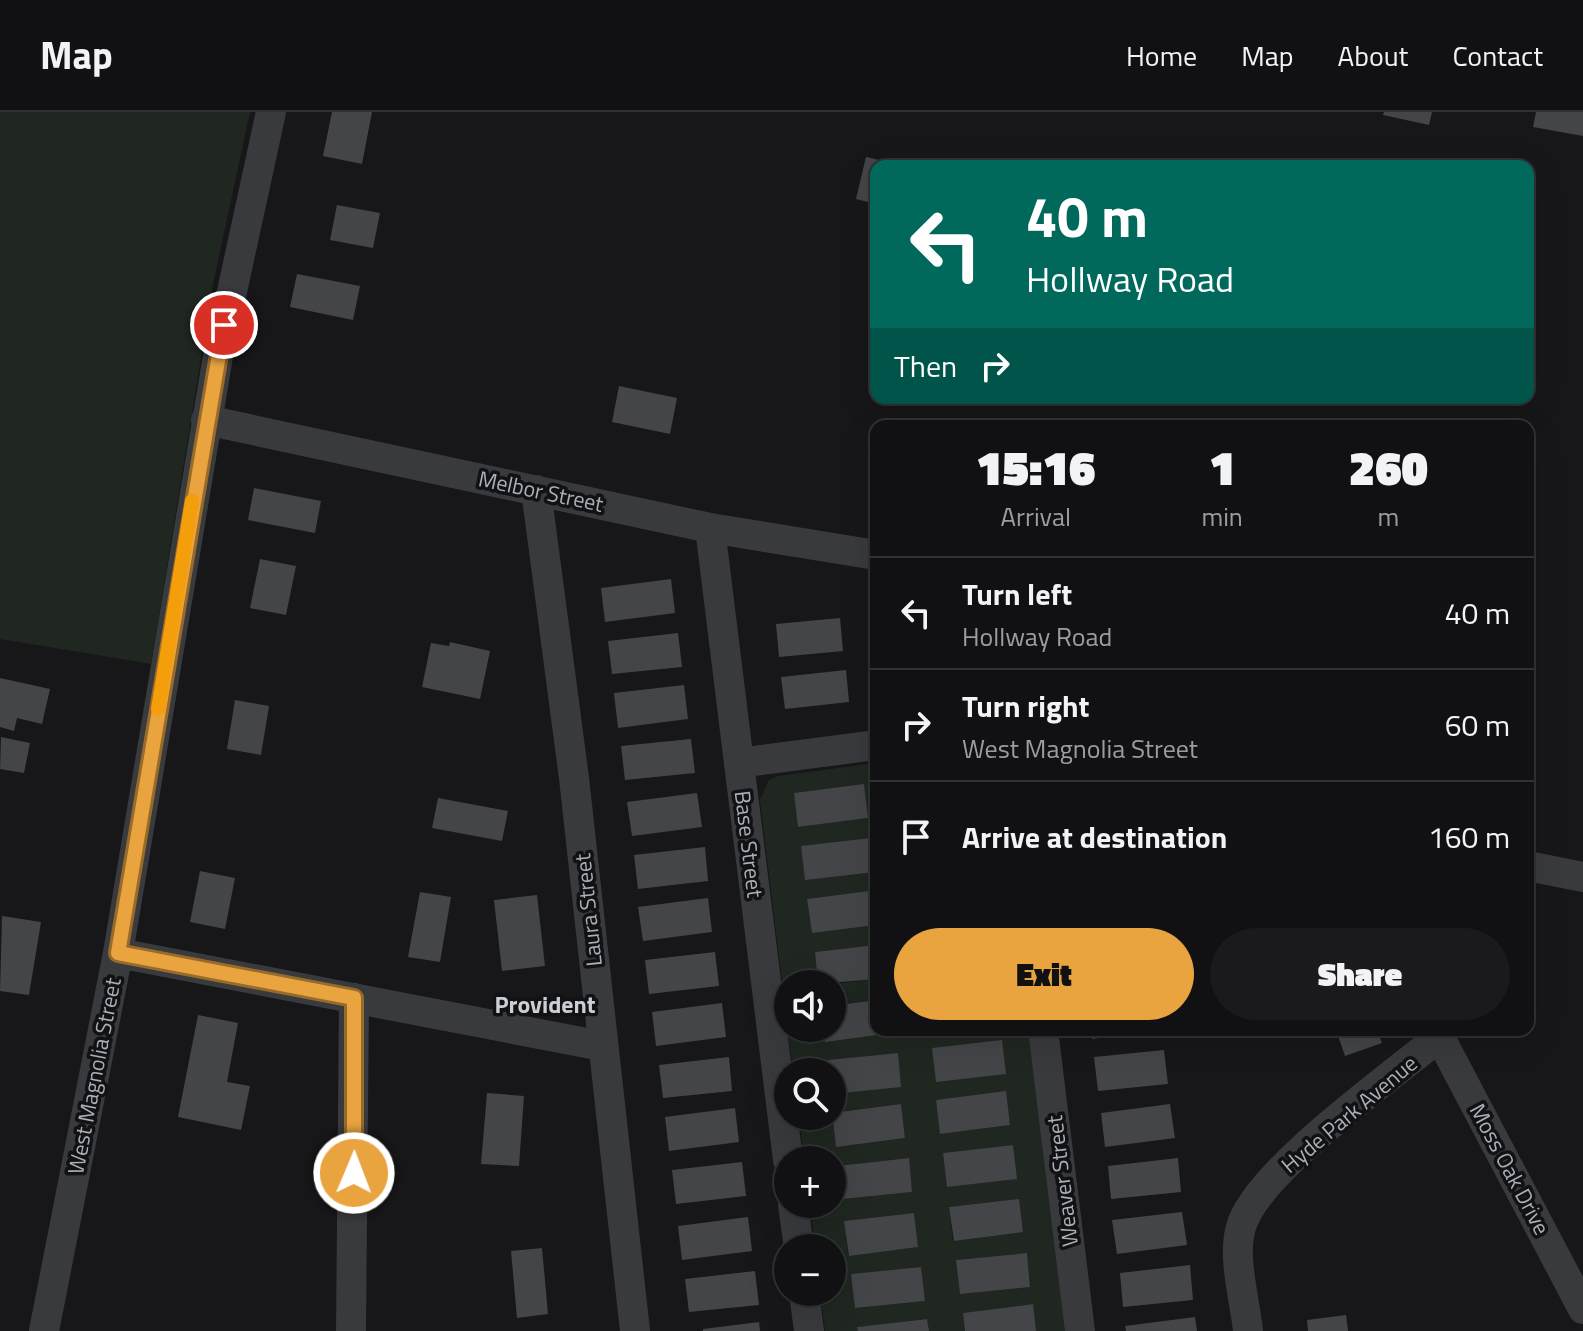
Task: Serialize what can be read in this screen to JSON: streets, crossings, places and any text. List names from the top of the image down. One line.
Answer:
{"streets":{"street":["Melbor Street","Base Street","Laura Street","West Magnolia Street","Hyde Park Avenue","Moss Oak Drive","Weaver Street"]},"crossings":[["Melbor Street","Base Street"],["Melbor Street","Laura Street"],["Melbor Street","West Magnolia Street"]],"districts":["Provident"],"page":{"header":"Map","nav":["Home","Map","About","Contact"],"turn":["40 m","Hollway Road"],"then":"Then","eta":["15:16","Arrival","1","min","260","m"],"list":[{"name":"Turn left","note":"Hollway Road","value":"40 m"},{"name":"Turn right","note":"West Magnolia Street","value":"60 m"},{"name":"Arrive at destination","value":"160 m"}],"buttons":["Exit","Share"],"map_buttons":["+","−"]}}
